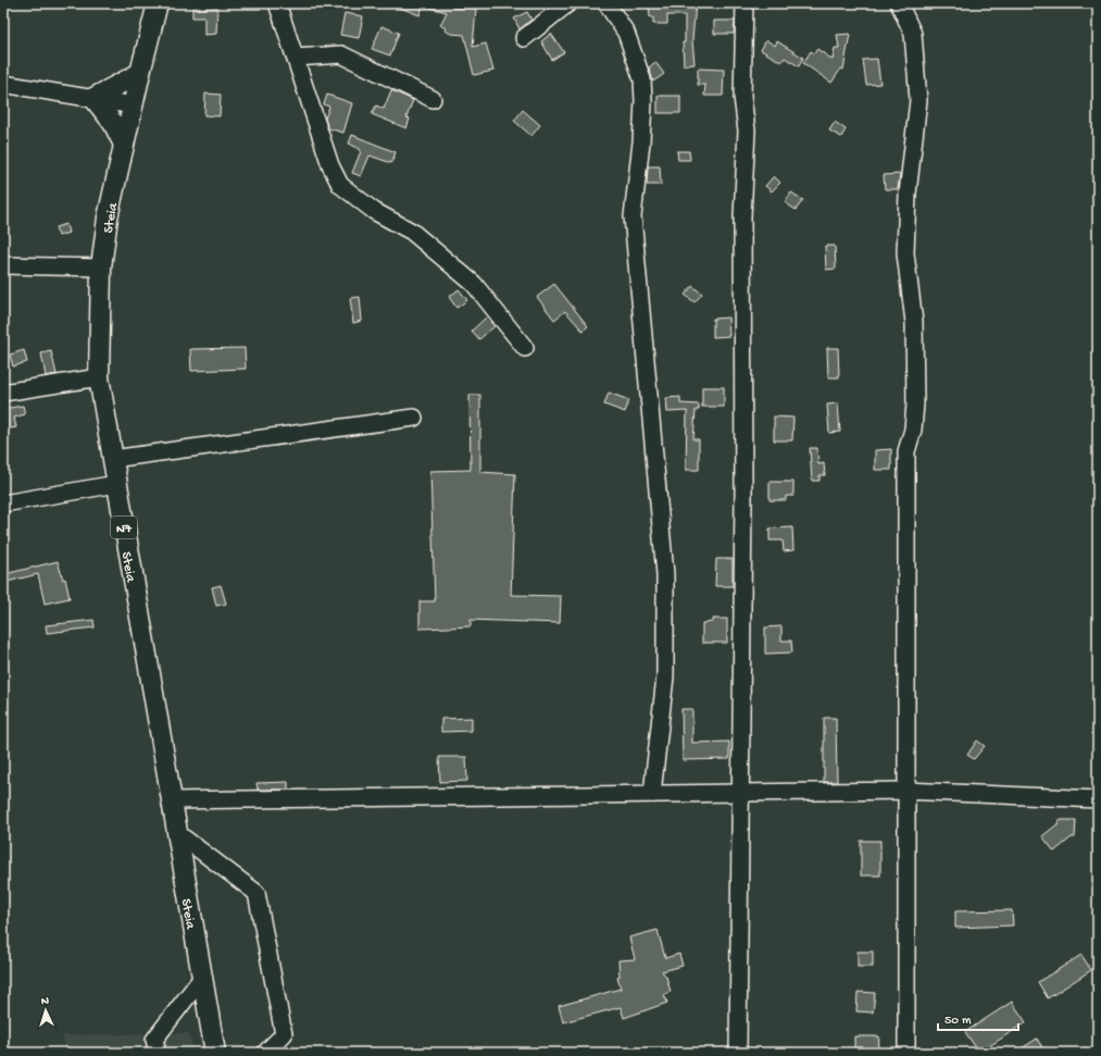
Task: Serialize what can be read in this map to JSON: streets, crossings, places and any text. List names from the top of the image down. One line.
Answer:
{"streets":{"main road":["Steia","N7"]},"scale_bar":"50 m","north":"top"}
